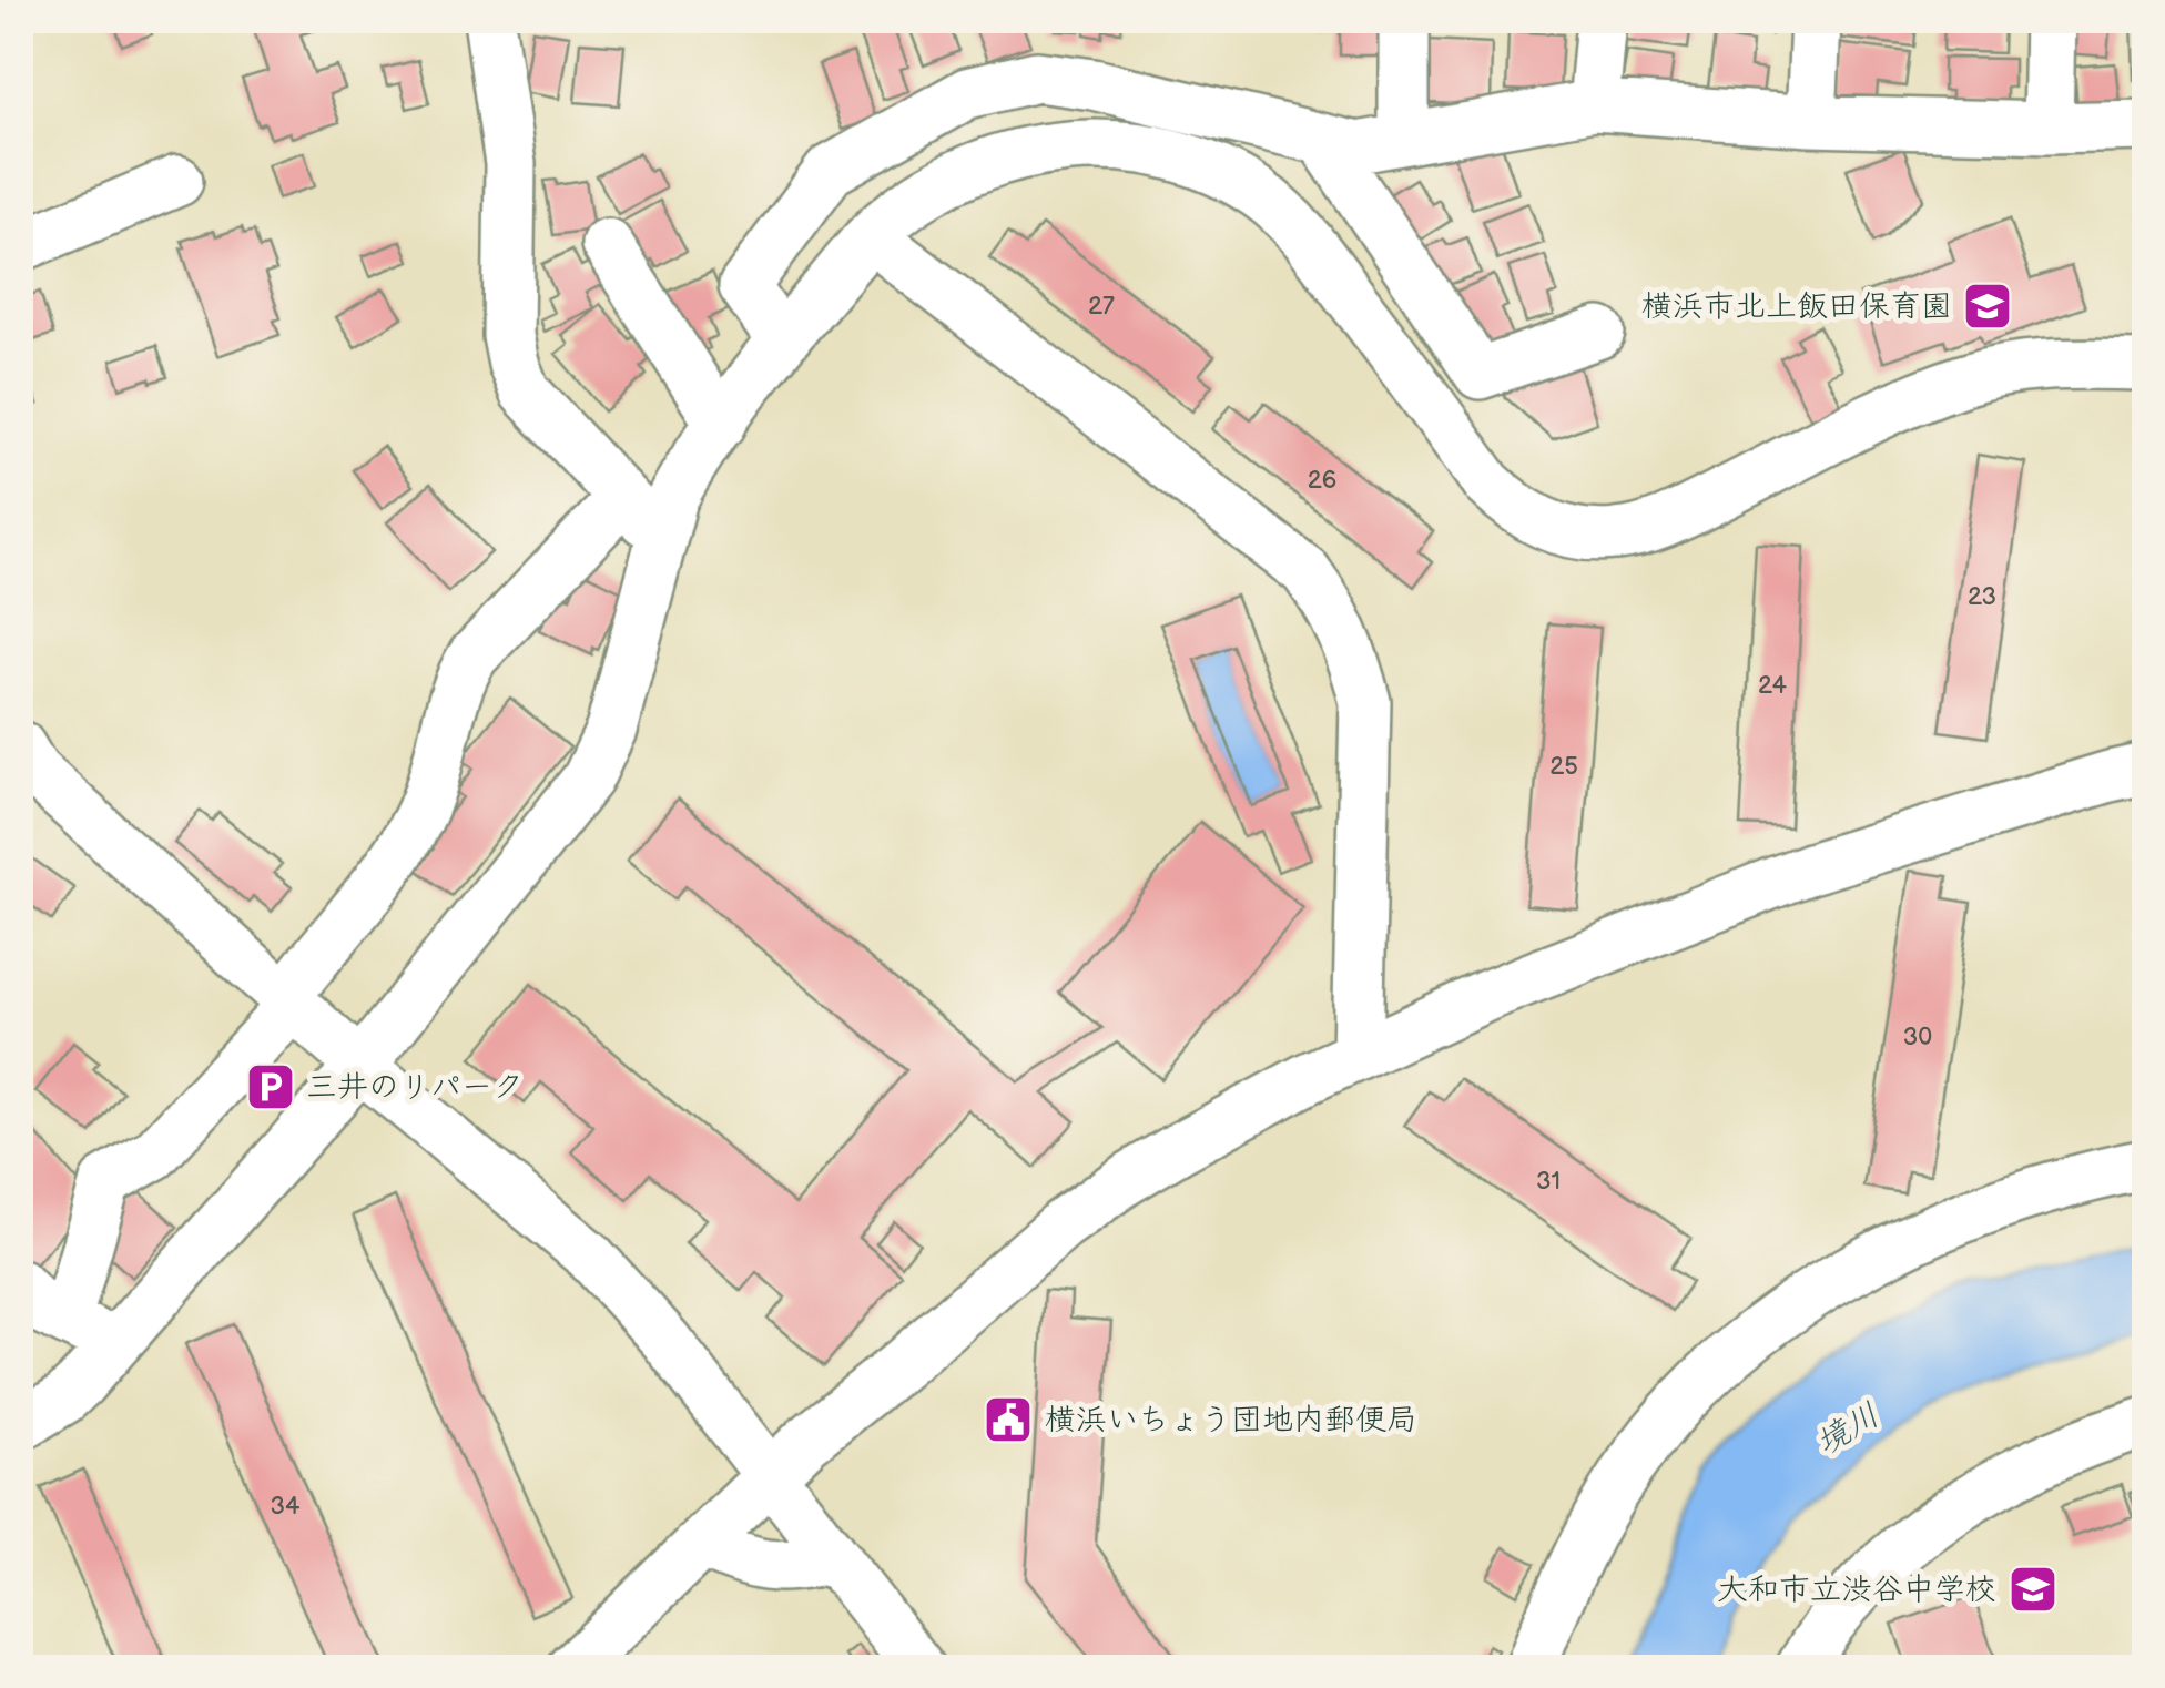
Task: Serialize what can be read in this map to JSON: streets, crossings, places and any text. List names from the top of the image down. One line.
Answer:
{"water":["境川"],"places":{"school or university":["横浜市北上飯田保育園","大和市立渋谷中学校"],"parking":["三井のリパーク"],"public building":["横浜いちょう団地内郵便局"]},"house_numbers":["27","26","23","24","25","30","31","34"]}
